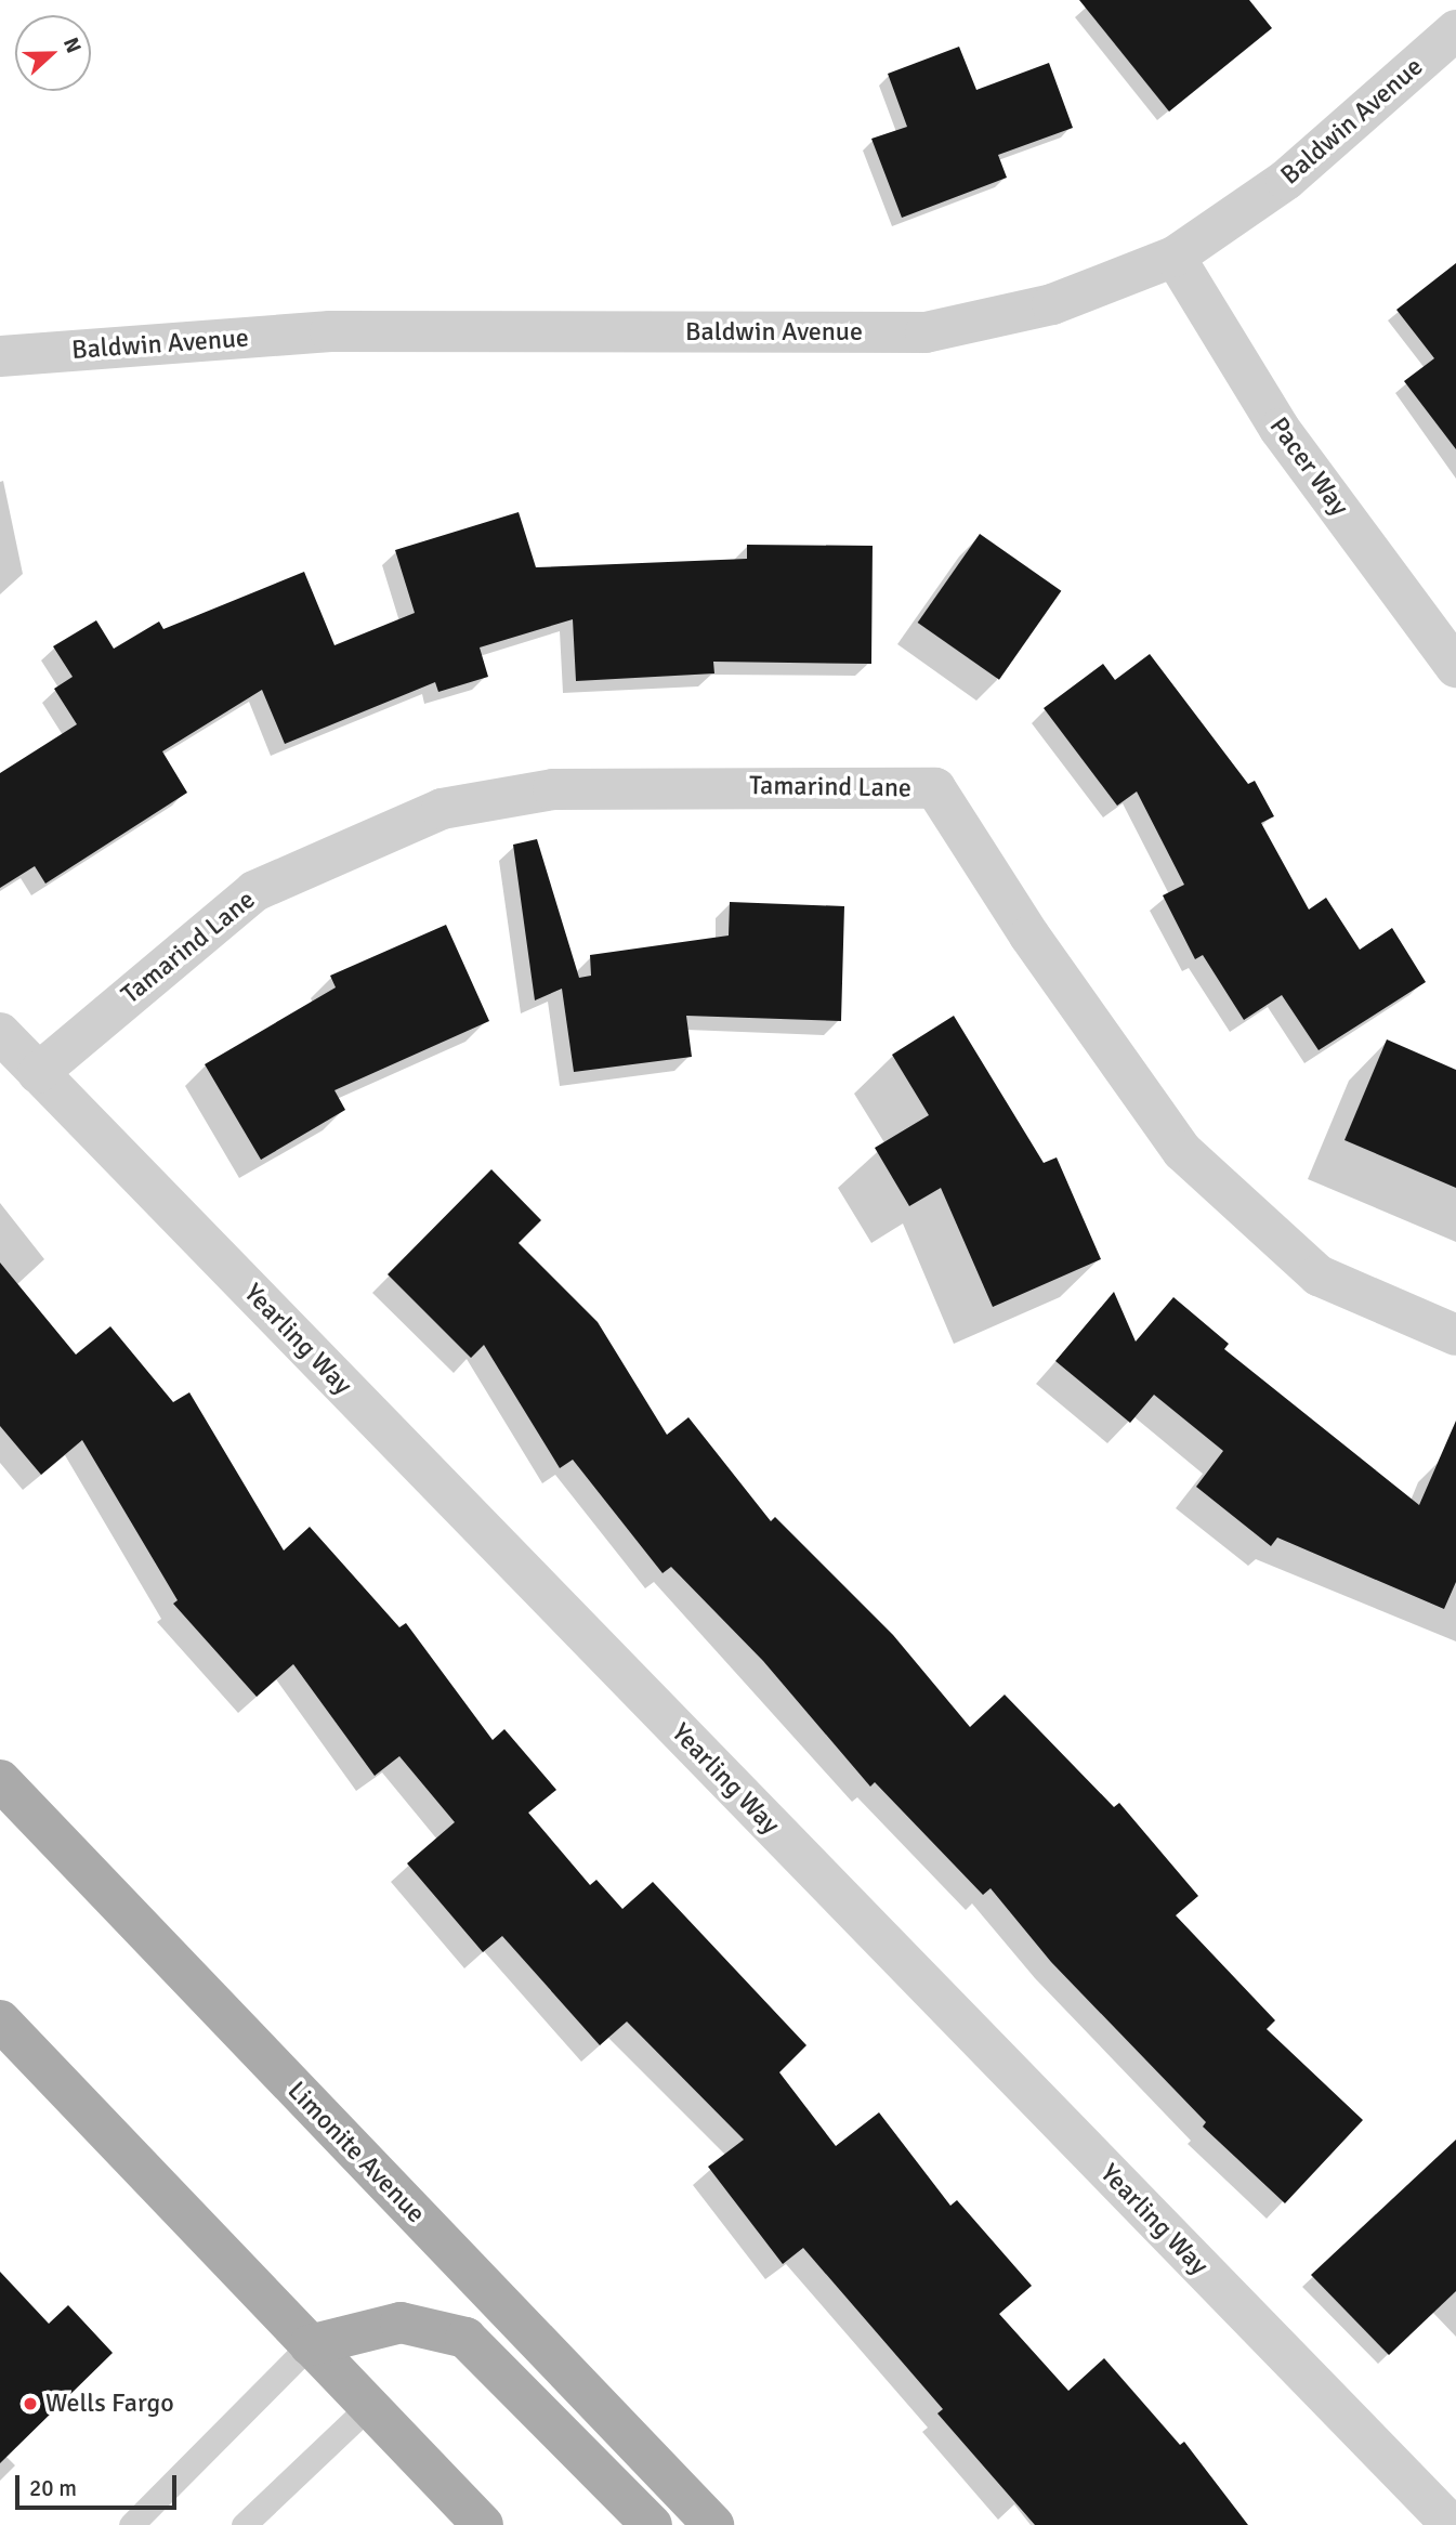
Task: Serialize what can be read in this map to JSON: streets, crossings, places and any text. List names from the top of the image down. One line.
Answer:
{"streets":{"main road":["Limonite Avenue"],"street":["Baldwin Avenue","Pacer Way","Tamarind Lane","Yearling Way"]},"crossings":[["Baldwin Avenue","Pacer Way"],["Tamarind Lane","Yearling Way"]],"places":["Wells Fargo"],"scale_bar":"20 m","north":"right"}
